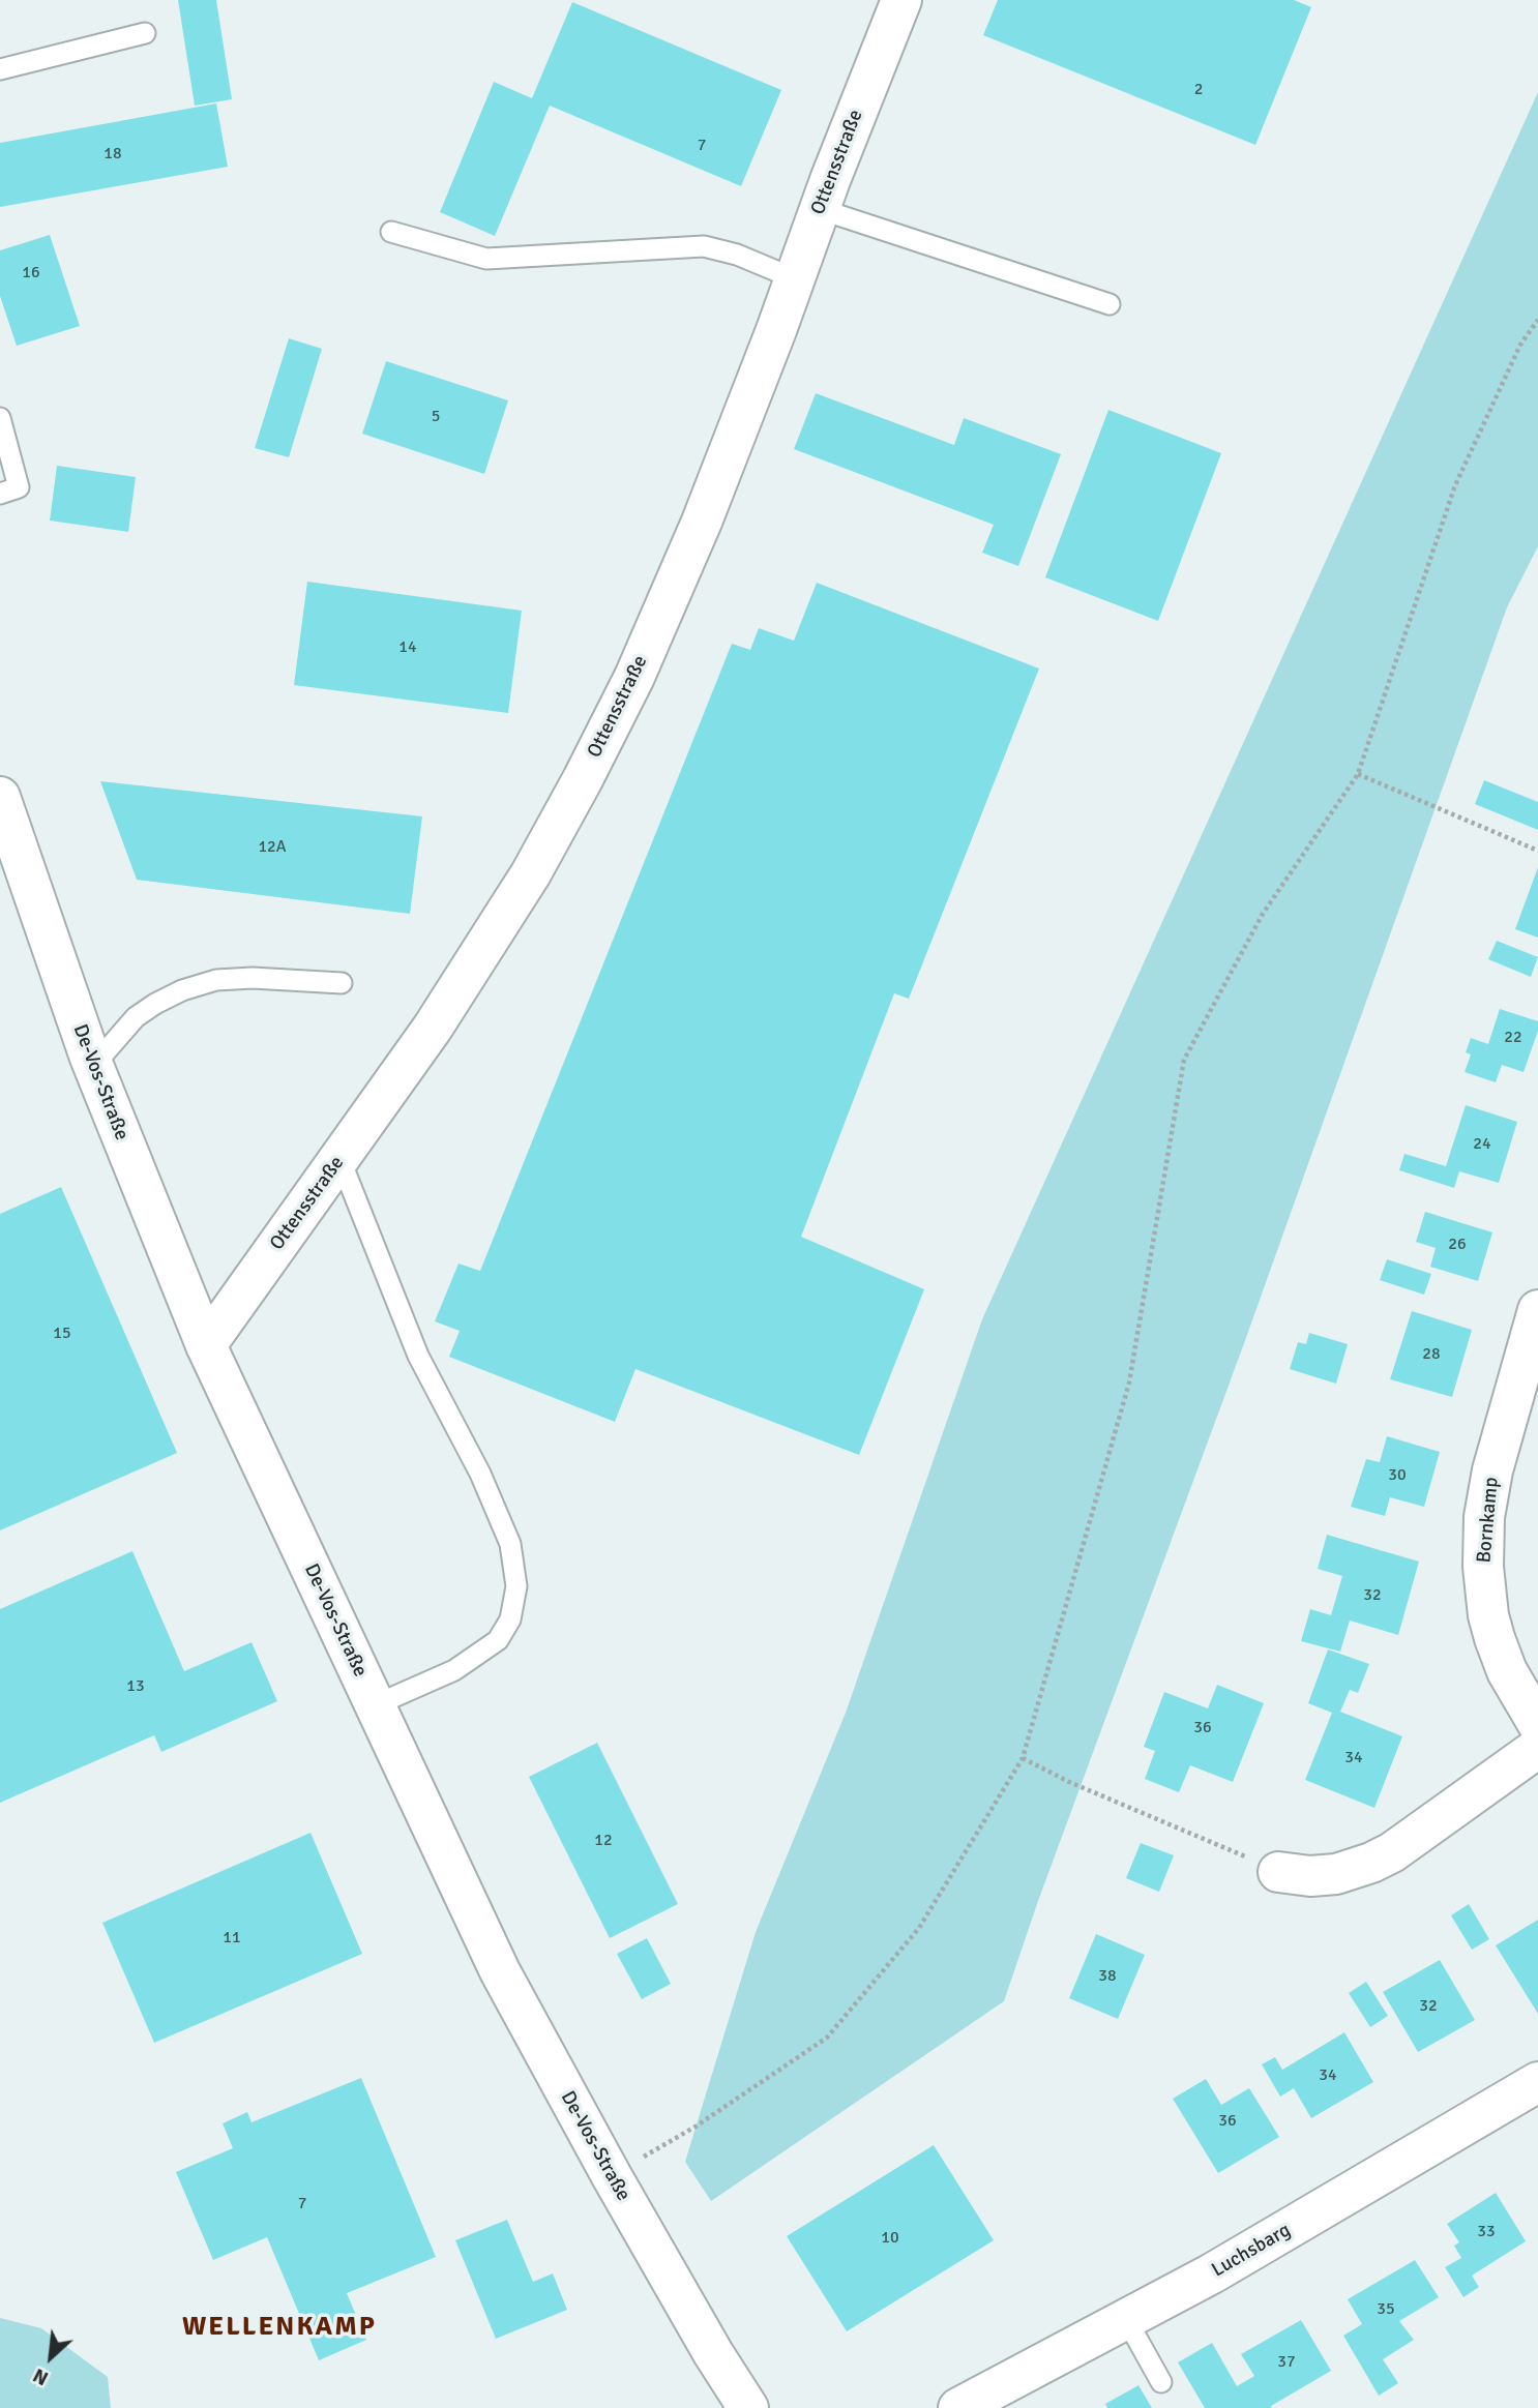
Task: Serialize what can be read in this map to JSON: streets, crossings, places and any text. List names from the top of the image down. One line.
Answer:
{"streets":{"street":["Ottensstraße","De-Vos-Straße","Bornkamp","Luchsbarg"]},"crossings":[["Ottensstraße","De-Vos-Straße"]],"districts":["WELLENKAMP"],"house_numbers":["2","7","18","16","5","14","12A","22","24","26","15","28","30","32","13","36","34","12","11","38","32","34","36","7","33","10","35","37"],"north":"bottom left"}
